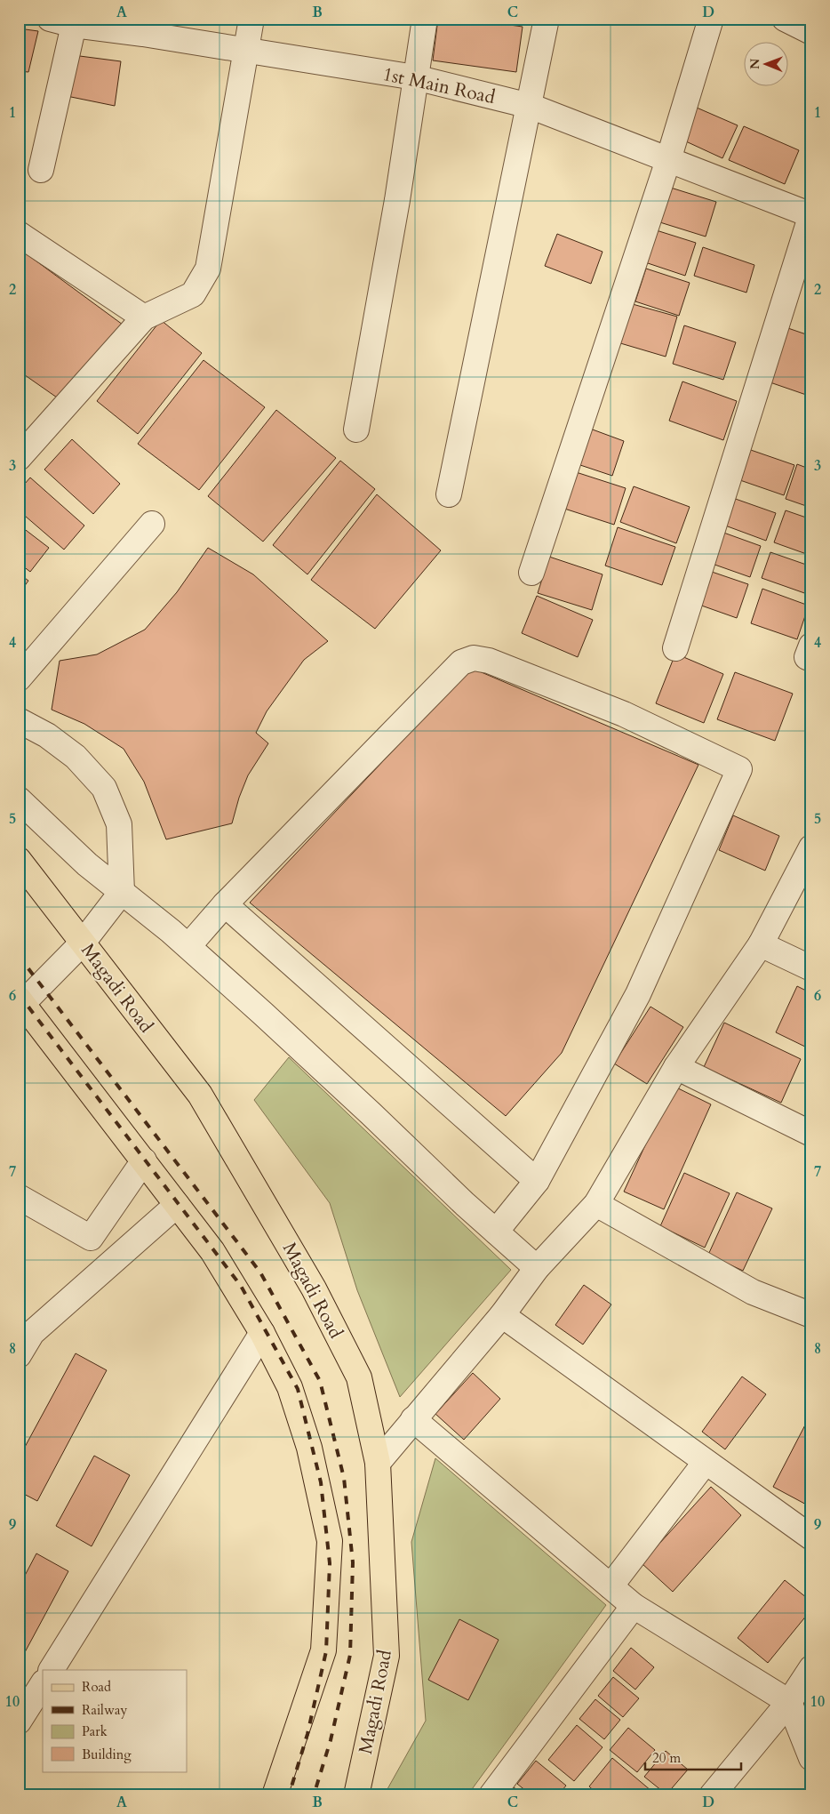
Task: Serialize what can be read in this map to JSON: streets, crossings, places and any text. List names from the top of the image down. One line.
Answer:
{"streets":{"main road":["Magadi Road"],"street":["1st Main Road"]},"legend":["Road","Railway","Park","Building"],"scale_bar":"20 m","north":"left","grid":{"columns":["A","B","C","D"],"rows":["1","2","3","4","5","6","7","8","9","10"]}}
